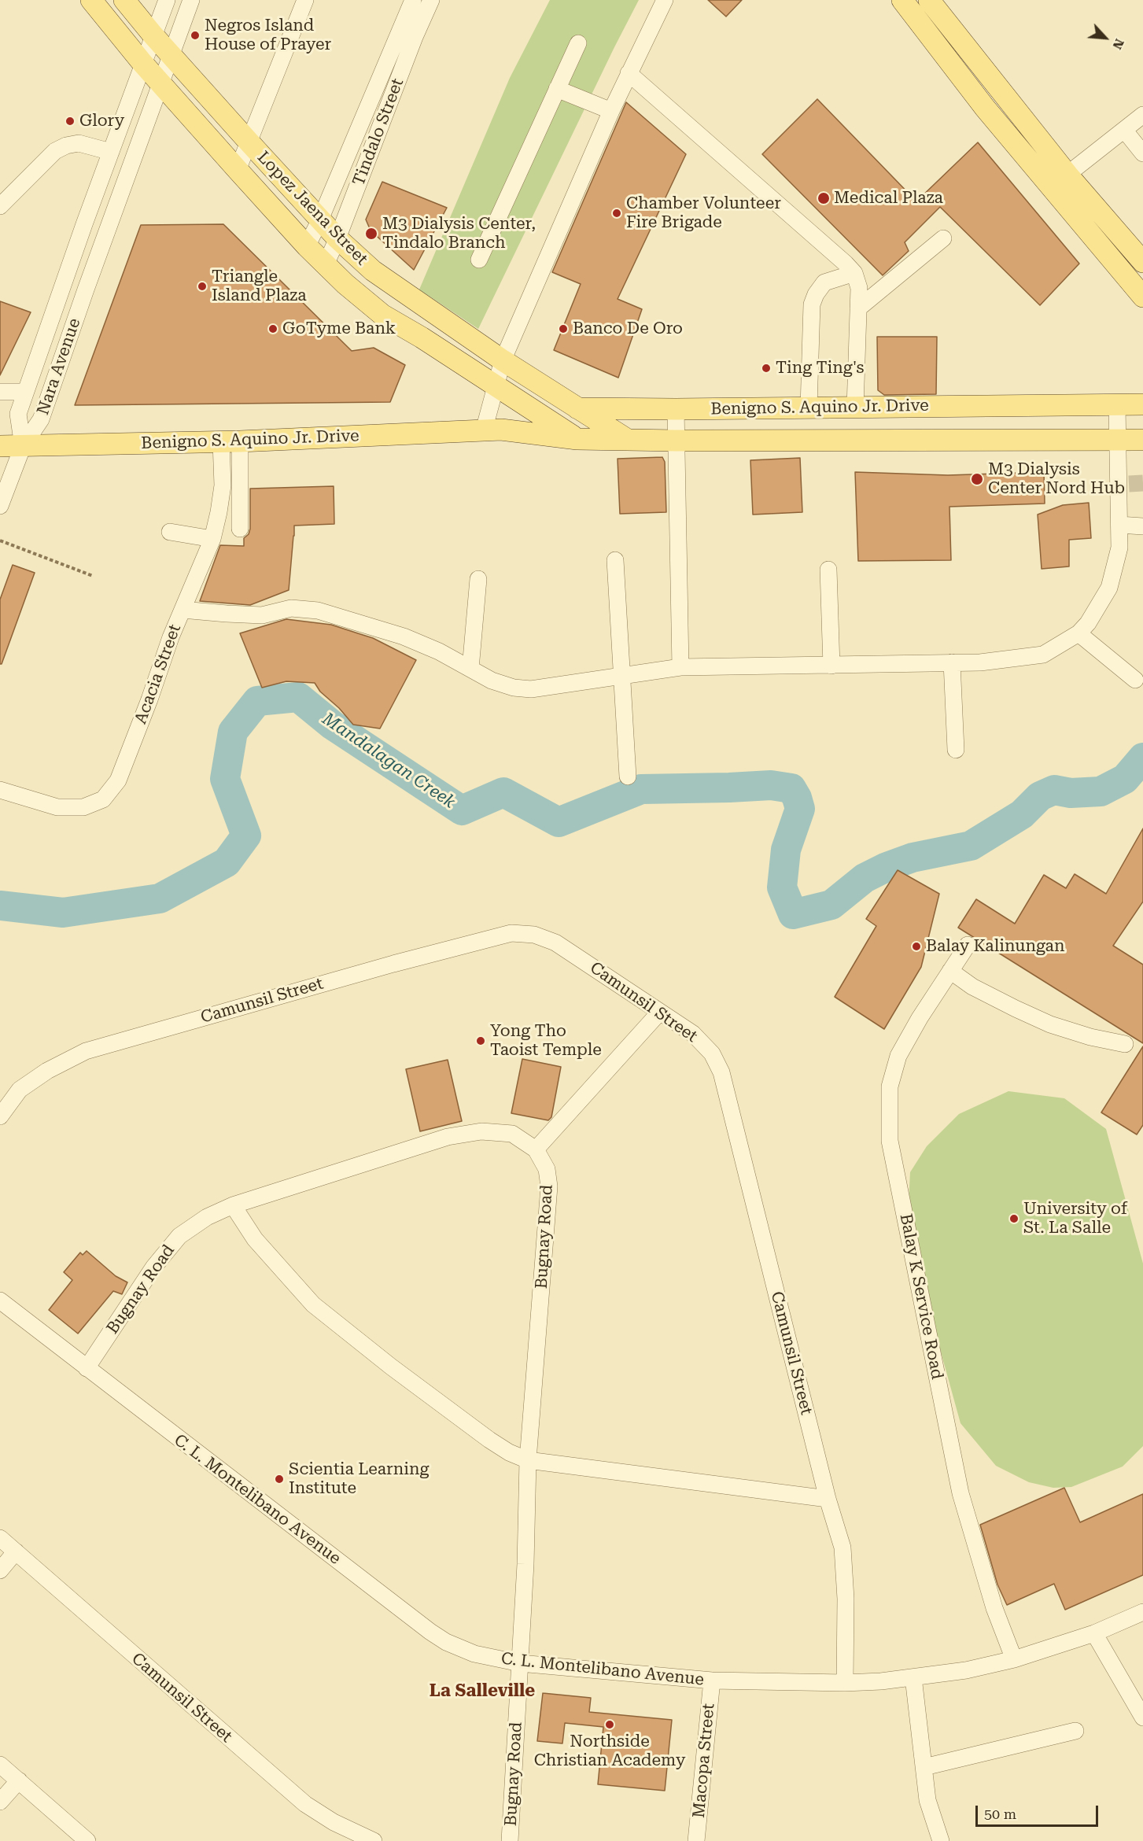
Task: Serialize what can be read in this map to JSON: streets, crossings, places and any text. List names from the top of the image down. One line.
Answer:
{"streets":{"main road":["Lopez Jaena Street","Benigno S. Aquino Jr. Drive"],"street":["Tindalo Street","Nara Avenue","Acacia Street","Camunsil Street","Bugnay Road","Balay K Service Road","C. L. Montelibano Avenue","Macopa Street"]},"crossings":[["Tindalo Street","Lopez Jaena Street"],["Lopez Jaena Street","Nara Avenue"],["Lopez Jaena Street","Benigno S. Aquino Jr. Drive"],["Nara Avenue","Benigno S. Aquino Jr. Drive"],["Benigno S. Aquino Jr. Drive","Acacia Street"],["Camunsil Street","C. L. Montelibano Avenue"],["Bugnay Road","C. L. Montelibano Avenue"],["Balay K Service Road","C. L. Montelibano Avenue"],["C. L. Montelibano Avenue","Macopa Street"]],"districts":["La Salleville"],"water":["Mandalagan Creek"],"places":["Negros Island House of Prayer","Glory","Medical Plaza","Chamber Volunteer Fire Brigade","M3 Dialysis Center, Tindalo Branch","Triangle Island Plaza","GoTyme Bank","Banco De Oro","Ting Ting's","M3 Dialysis Center Nord Hub","Balay Kalinungan","Yong Tho Taoist Temple","University of St. La Salle","Scientia Learning Institute","Northside Christian Academy"],"scale_bar":"50 m","north":"bottom right"}
